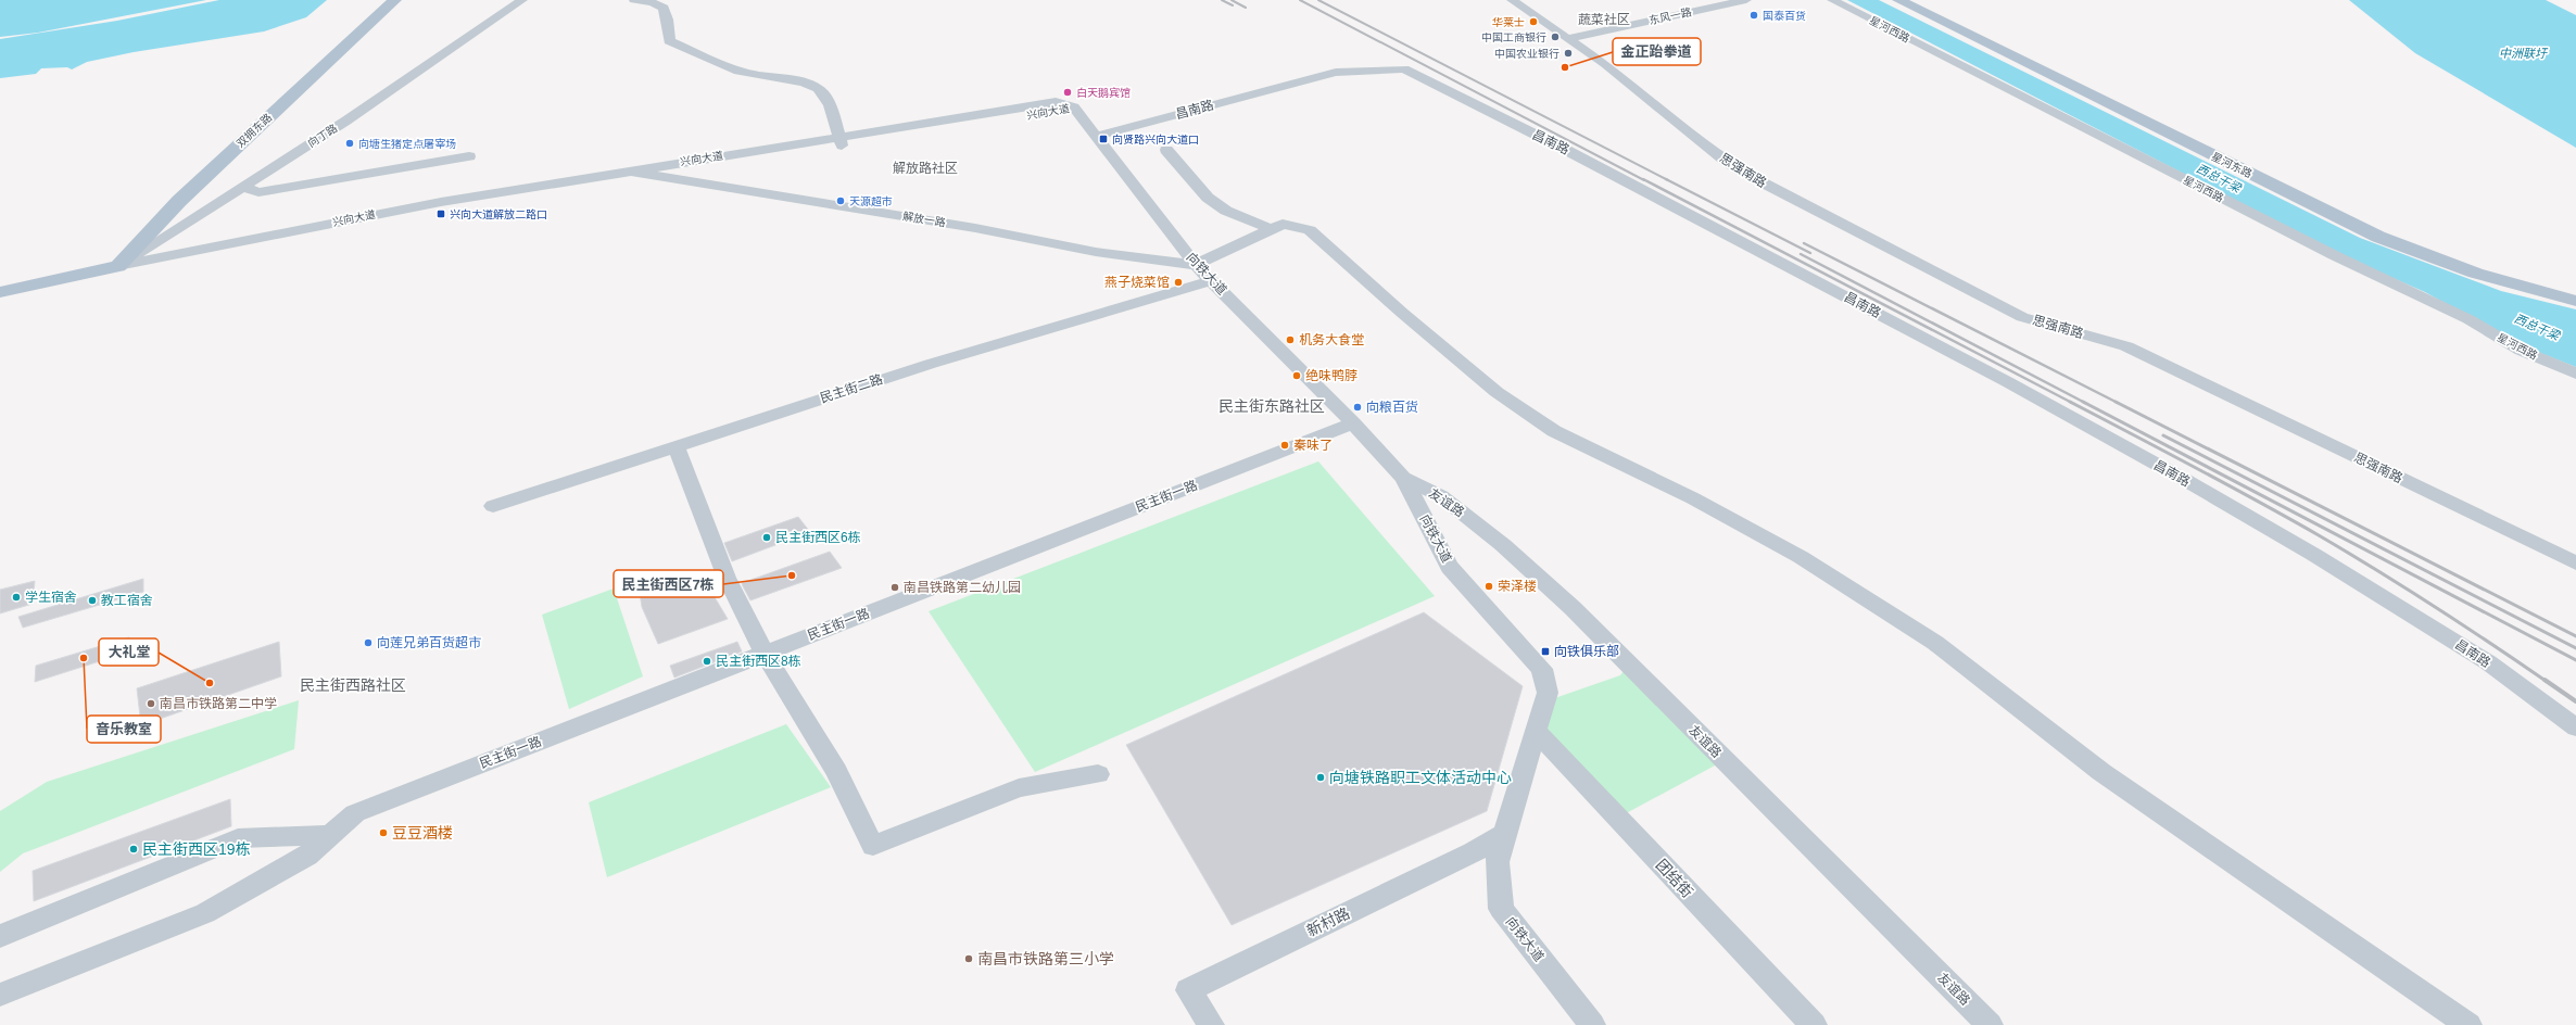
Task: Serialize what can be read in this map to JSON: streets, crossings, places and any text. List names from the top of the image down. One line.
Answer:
{"streets":{"main road":["兴向大道","双拥东路","星河东路"],"street":["东风一路","星河西路","昌南路","向丁路","思强南路","解放一路","向铁大道","民主街二路","民主街一路","友谊路","团结街","新村路"]},"crossings":[["东风一路","思强南路"],["昌南路","向铁大道"],["兴向大道","双拥东路"],["兴向大道","向丁路"],["兴向大道","解放一路"],["兴向大道","向铁大道"],["双拥东路","向丁路"],["解放一路","向铁大道"],["向铁大道","民主街二路"],["向铁大道","民主街一路"],["向铁大道","友谊路"],["向铁大道","团结街"],["向铁大道","新村路"]],"districts":["蔬菜社区","解放路社区","民主街东路社区","民主街西路社区"],"water":["中洲联圩","西总干梁"],"places":{"other":["国泰百货","华莱士","中国工商银行","中国农业银行","金正跆拳道","白天鹅宾馆","向塘生猪定点屠宰场","天源超市","燕子烧菜馆","机务大食堂","绝味鸭脖","向粮百货","秦味了","民主街西区6栋","民主街西区7栋","荣泽楼","南昌铁路第二幼儿园","学生宿舍","教工宿舍","向莲兄弟百货超市","音乐教室","民主街西区8栋","大礼堂","南昌市铁路第二中学","向塘铁路职工文体活动中心","豆豆酒楼","民主街西区19栋","南昌市铁路第三小学"],"transit":["向贤路兴向大道口","兴向大道解放二路口","向铁俱乐部"]}}
